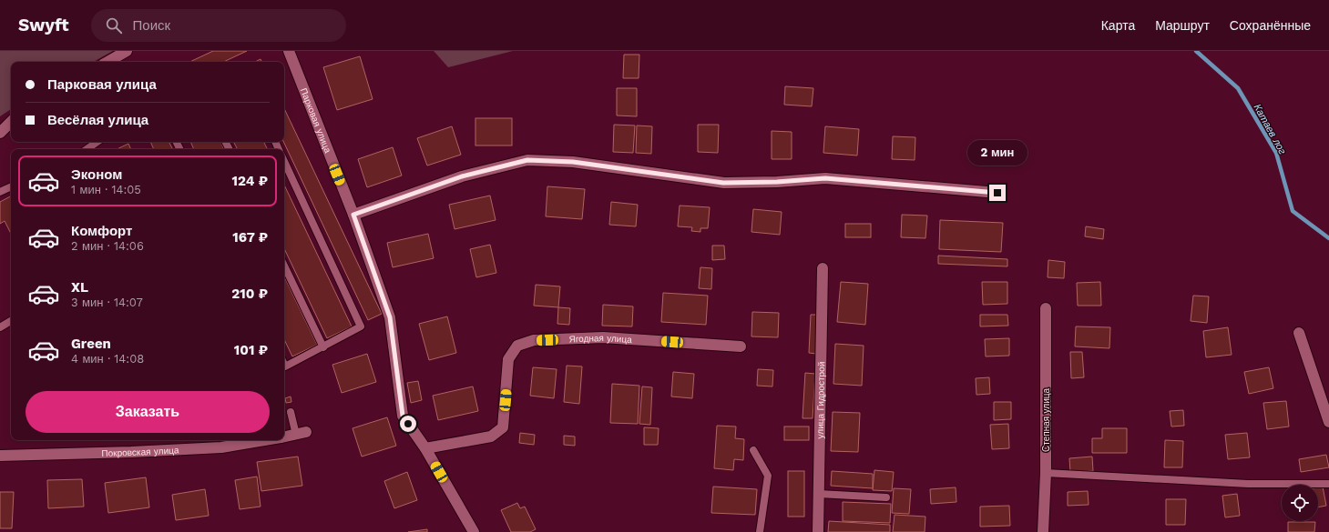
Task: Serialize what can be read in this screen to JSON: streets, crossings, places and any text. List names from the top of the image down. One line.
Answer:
{"streets":{"street":["Парковая улица","Ягодная улица","улица Гидрострой","Степная улица","Покровская улица"]},"crossings":[["Парковая улица","Ягодная улица"]],"water":["Катаев лог"],"page":{"header":"Swyft","search":"Поиск","nav":["Карта","Маршрут","Сохранённые"],"banner":["Парковая улица","Весёлая улица"],"bubble":"2 мин","list":[{"name":"Эконом","note":"1 мин · 14:05","value":"124 ₽"},{"name":"Комфорт","note":"2 мин · 14:06","value":"167 ₽"},{"name":"XL","note":"3 мин · 14:07","value":"210 ₽"},{"name":"Green","note":"4 мин · 14:08","value":"101 ₽"}],"buttons":"Заказать"}}
